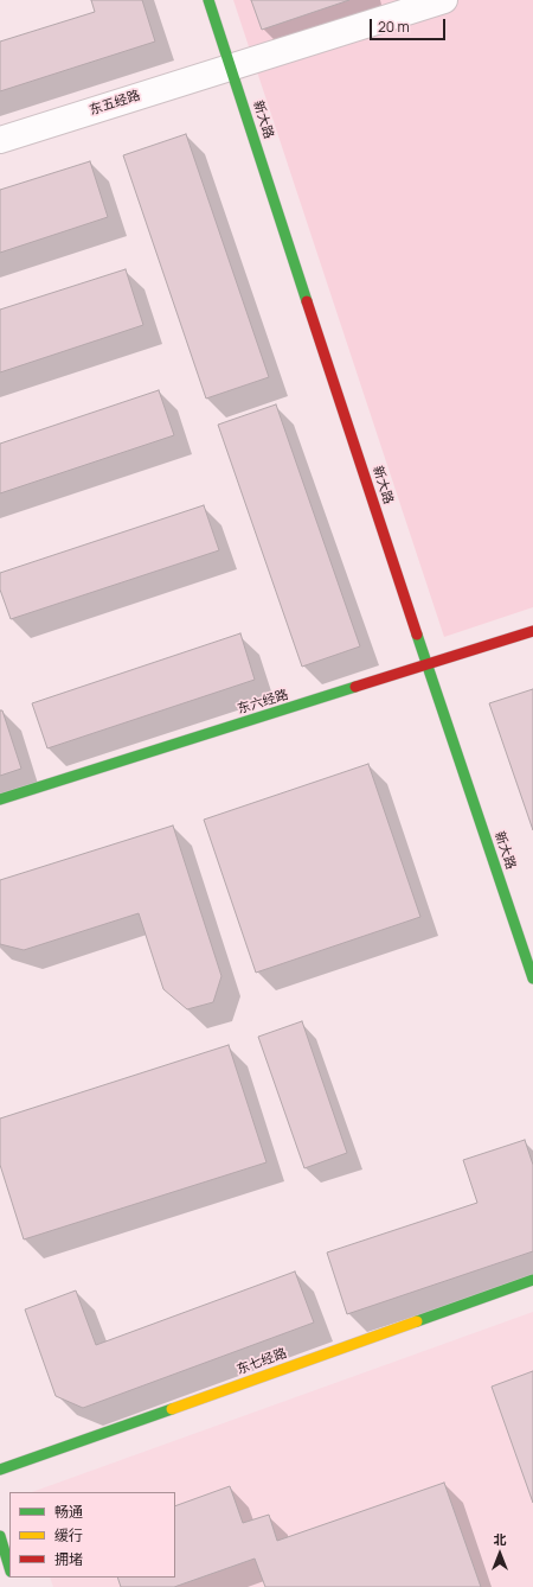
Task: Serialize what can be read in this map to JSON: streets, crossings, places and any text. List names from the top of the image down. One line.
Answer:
{"streets":{"street":["东五经路","新大路","东六经路","东七经路"]},"crossings":[["东五经路","新大路"],["新大路","东六经路"]],"legend":["畅通","缓行","拥堵"],"scale_bar":"20 m","north":"top"}
